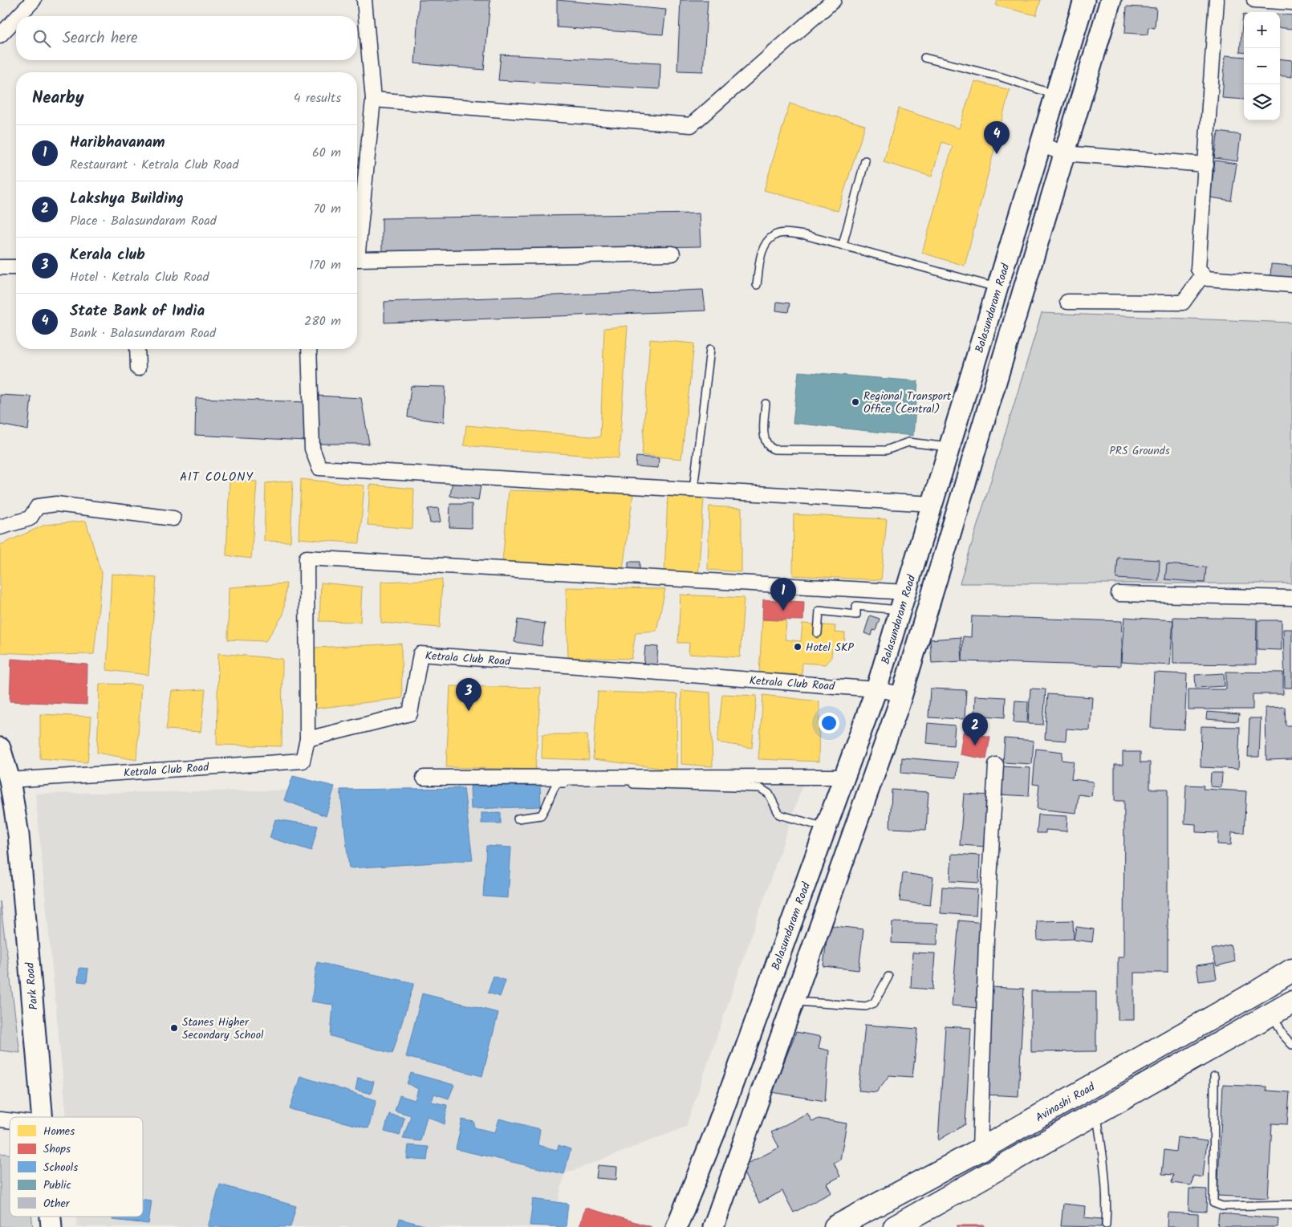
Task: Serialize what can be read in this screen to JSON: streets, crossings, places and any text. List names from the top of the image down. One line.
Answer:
{"streets":{"main road":["Balasundaram Road","Park Road","Avinashi Road"],"street":["Ketrala Club Road"]},"crossings":[["Balasundaram Road","Ketrala Club Road"],["Ketrala Club Road","Park Road"]],"districts":["AIT COLONY"],"parks":["PRS Grounds"],"places":["Regional Transport Office (Central)","Hotel SKP","Stanes Higher Secondary School"],"legend":["Homes","Shops","Schools","Public","Other"],"page":{"map_buttons":["+","−"],"search":"Search here","heading":["Nearby","4 results"],"pins":["4","1","3","2"],"list":[{"mark":"1","name":"Haribhavanam","note":"Restaurant · Ketrala Club Road","value":"60 m"},{"mark":"2","name":"Lakshya Building","note":"Place · Balasundaram Road","value":"70 m"},{"mark":"3","name":"Kerala club","note":"Hotel · Ketrala Club Road","value":"170 m"},{"mark":"4","name":"State Bank of India","note":"Bank · Balasundaram Road","value":"280 m"}]}}
